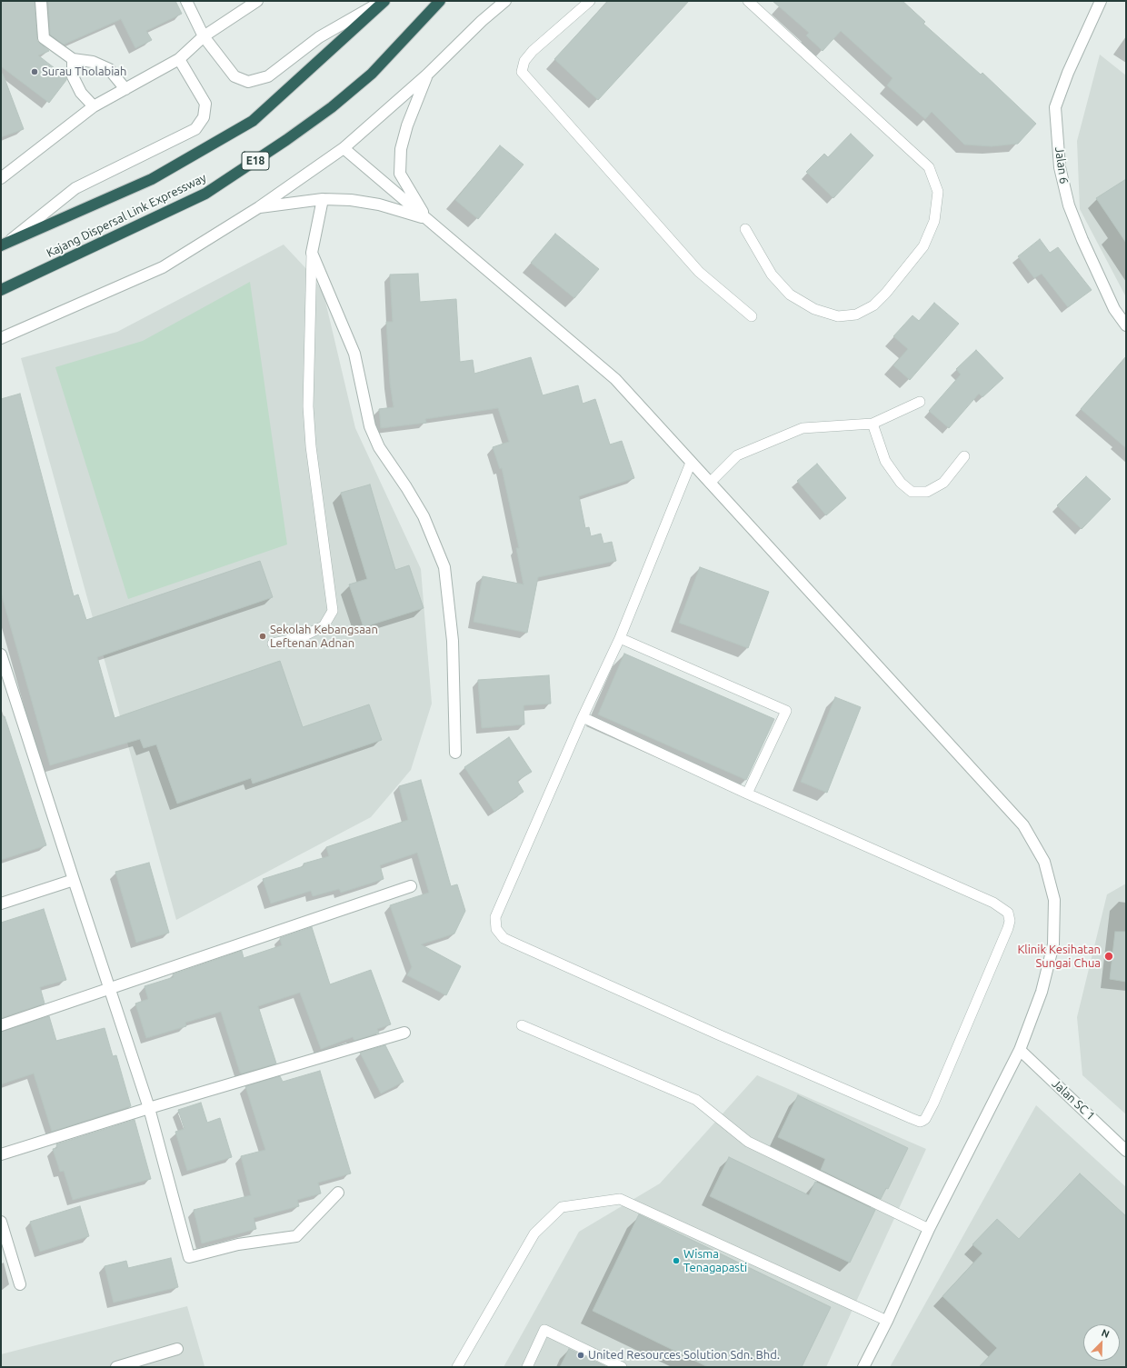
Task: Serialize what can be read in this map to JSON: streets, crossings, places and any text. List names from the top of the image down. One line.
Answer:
{"streets":{"highway":["E18","Kajang Dispersal Link Expressway"],"street":["Jalan 6","Jalan SC 1"]},"places":["Surau Tholabiah","Sekolah Kebangsaan Leftenan Adnan","Klinik Kesihatan Sungai Chua","Wisma Tenagapasti","United Resources Solution Sdn. Bhd."],"north":"top right"}
